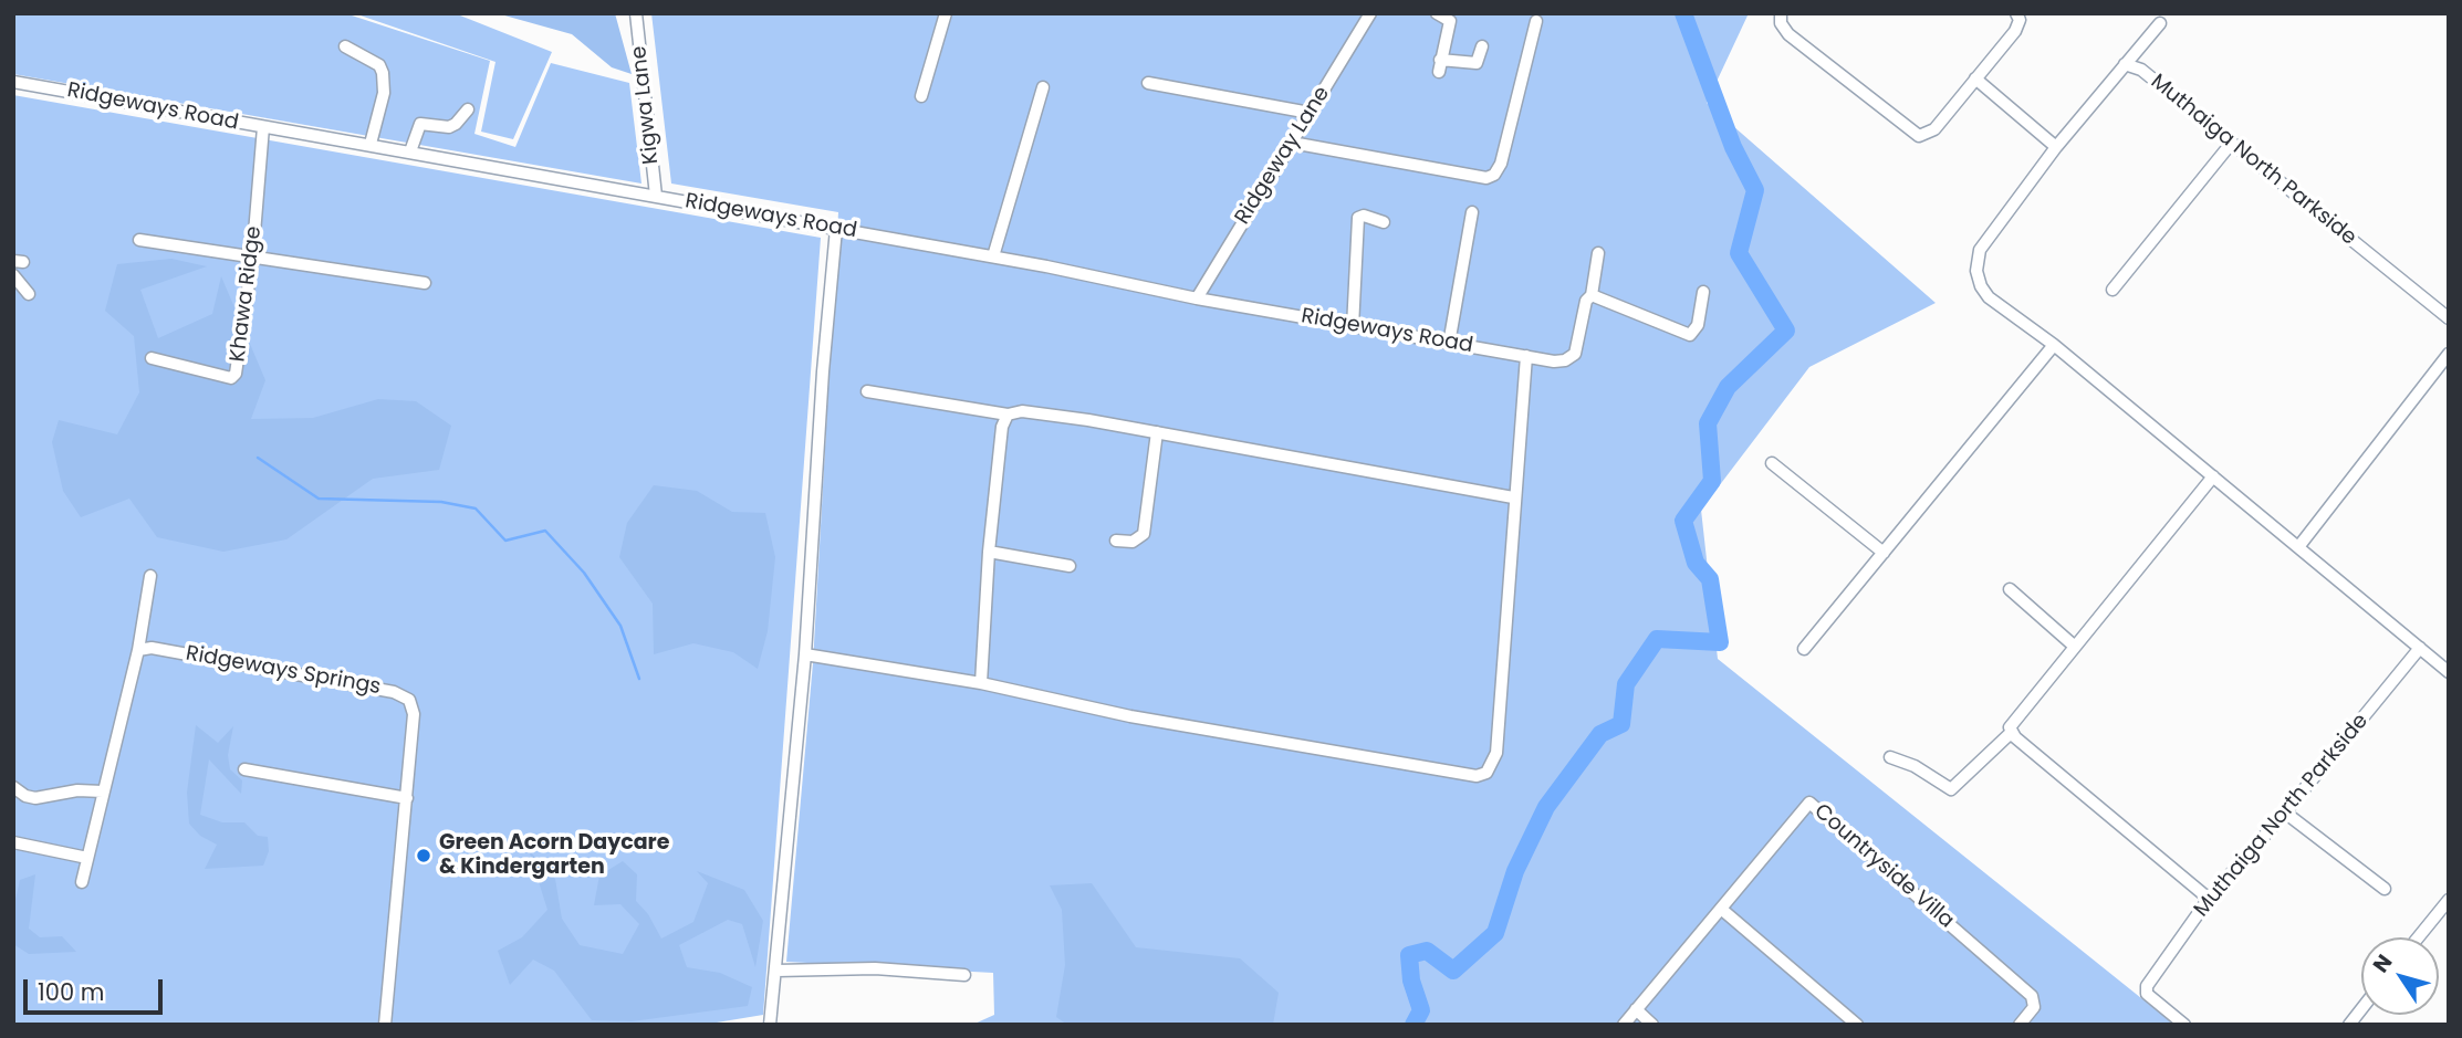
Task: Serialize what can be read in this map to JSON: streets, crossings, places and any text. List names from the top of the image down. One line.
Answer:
{"streets":{"street":["Kigwa Lane","Ridgeways Road","Ridgeway Lane","Muthaiga North Parkside","Khawa Ridge","Ridgeways Springs","Countryside Villa"]},"crossings":[["Kigwa Lane","Ridgeways Road"],["Ridgeways Road","Ridgeway Lane"],["Ridgeways Road","Khawa Ridge"]],"places":["Green Acorn Daycare & Kindergarten"],"scale_bar":"100 m","north":"top left"}
